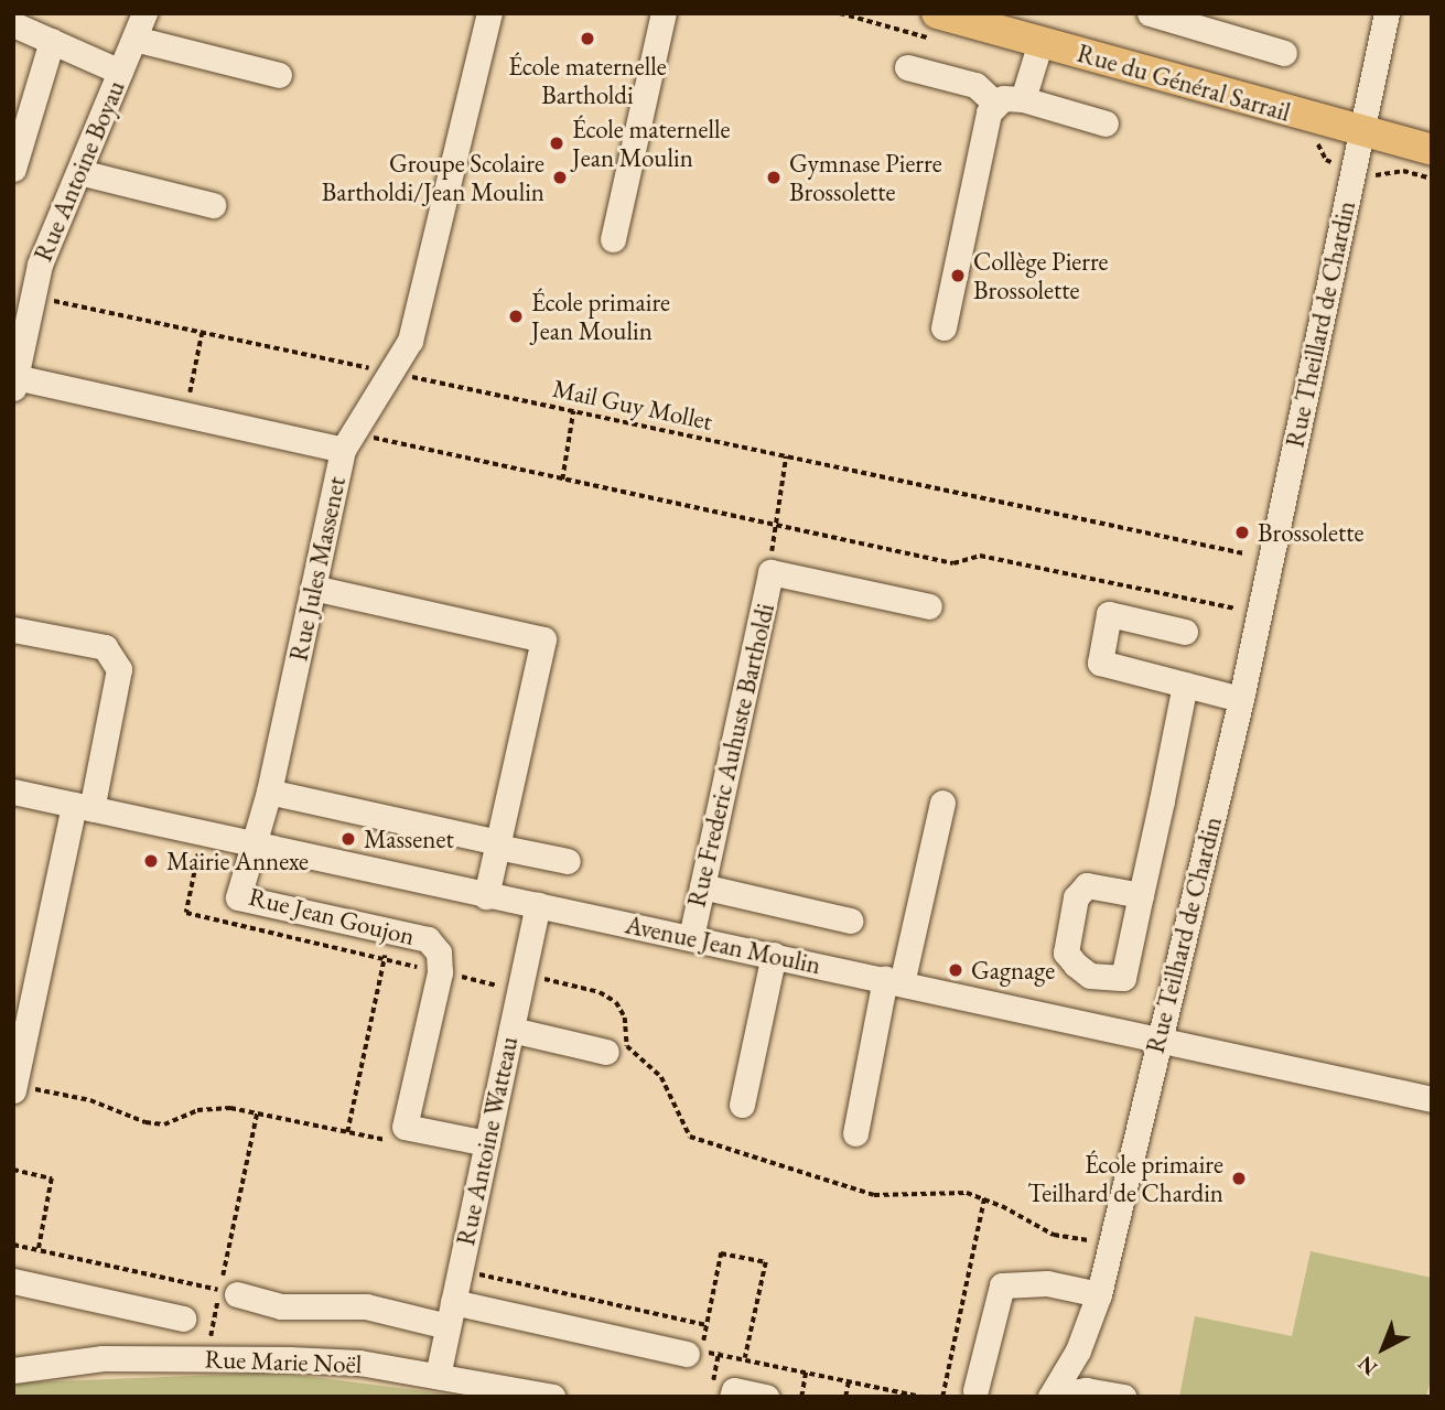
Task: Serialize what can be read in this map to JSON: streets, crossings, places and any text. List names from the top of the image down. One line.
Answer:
{"streets":{"main road":["Rue du Général Sarrail"],"street":["Rue Antoine Boyau","Rue Theillard de Chardin","Rue Jules Massenet","Rue Frederic Auhuste Bartholdi","Rue Jean Goujon","Rue Teilhard de Chardin","Avenue Jean Moulin","Rue Antoine Watteau","Rue Marie Noël"],"path":["Mail Guy Mollet"]},"crossings":[["Rue du Général Sarrail","Rue Theillard de Chardin"],["Rue Antoine Boyau","Mail Guy Mollet"],["Rue Antoine Boyau","Rue Jules Massenet"],["Rue Theillard de Chardin","Rue Teilhard de Chardin"],["Rue Jules Massenet","Rue Jean Goujon"],["Rue Jules Massenet","Avenue Jean Moulin"],["Rue Frederic Auhuste Bartholdi","Avenue Jean Moulin"],["Rue Jean Goujon","Avenue Jean Moulin"],["Rue Jean Goujon","Rue Antoine Watteau"],["Rue Teilhard de Chardin","Avenue Jean Moulin"],["Avenue Jean Moulin","Rue Antoine Watteau"],["Rue Antoine Watteau","Rue Marie Noël"]],"places":["École maternelle Bartholdi","École maternelle Jean Moulin","Groupe Scolaire Bartholdi/Jean Moulin","Gymnase Pierre Brossolette","Collège Pierre Brossolette","École primaire Jean Moulin","Brossolette","Massenet","Mairie Annexe","Gagnage","École primaire Teilhard de Chardin"],"north":"bottom left"}
